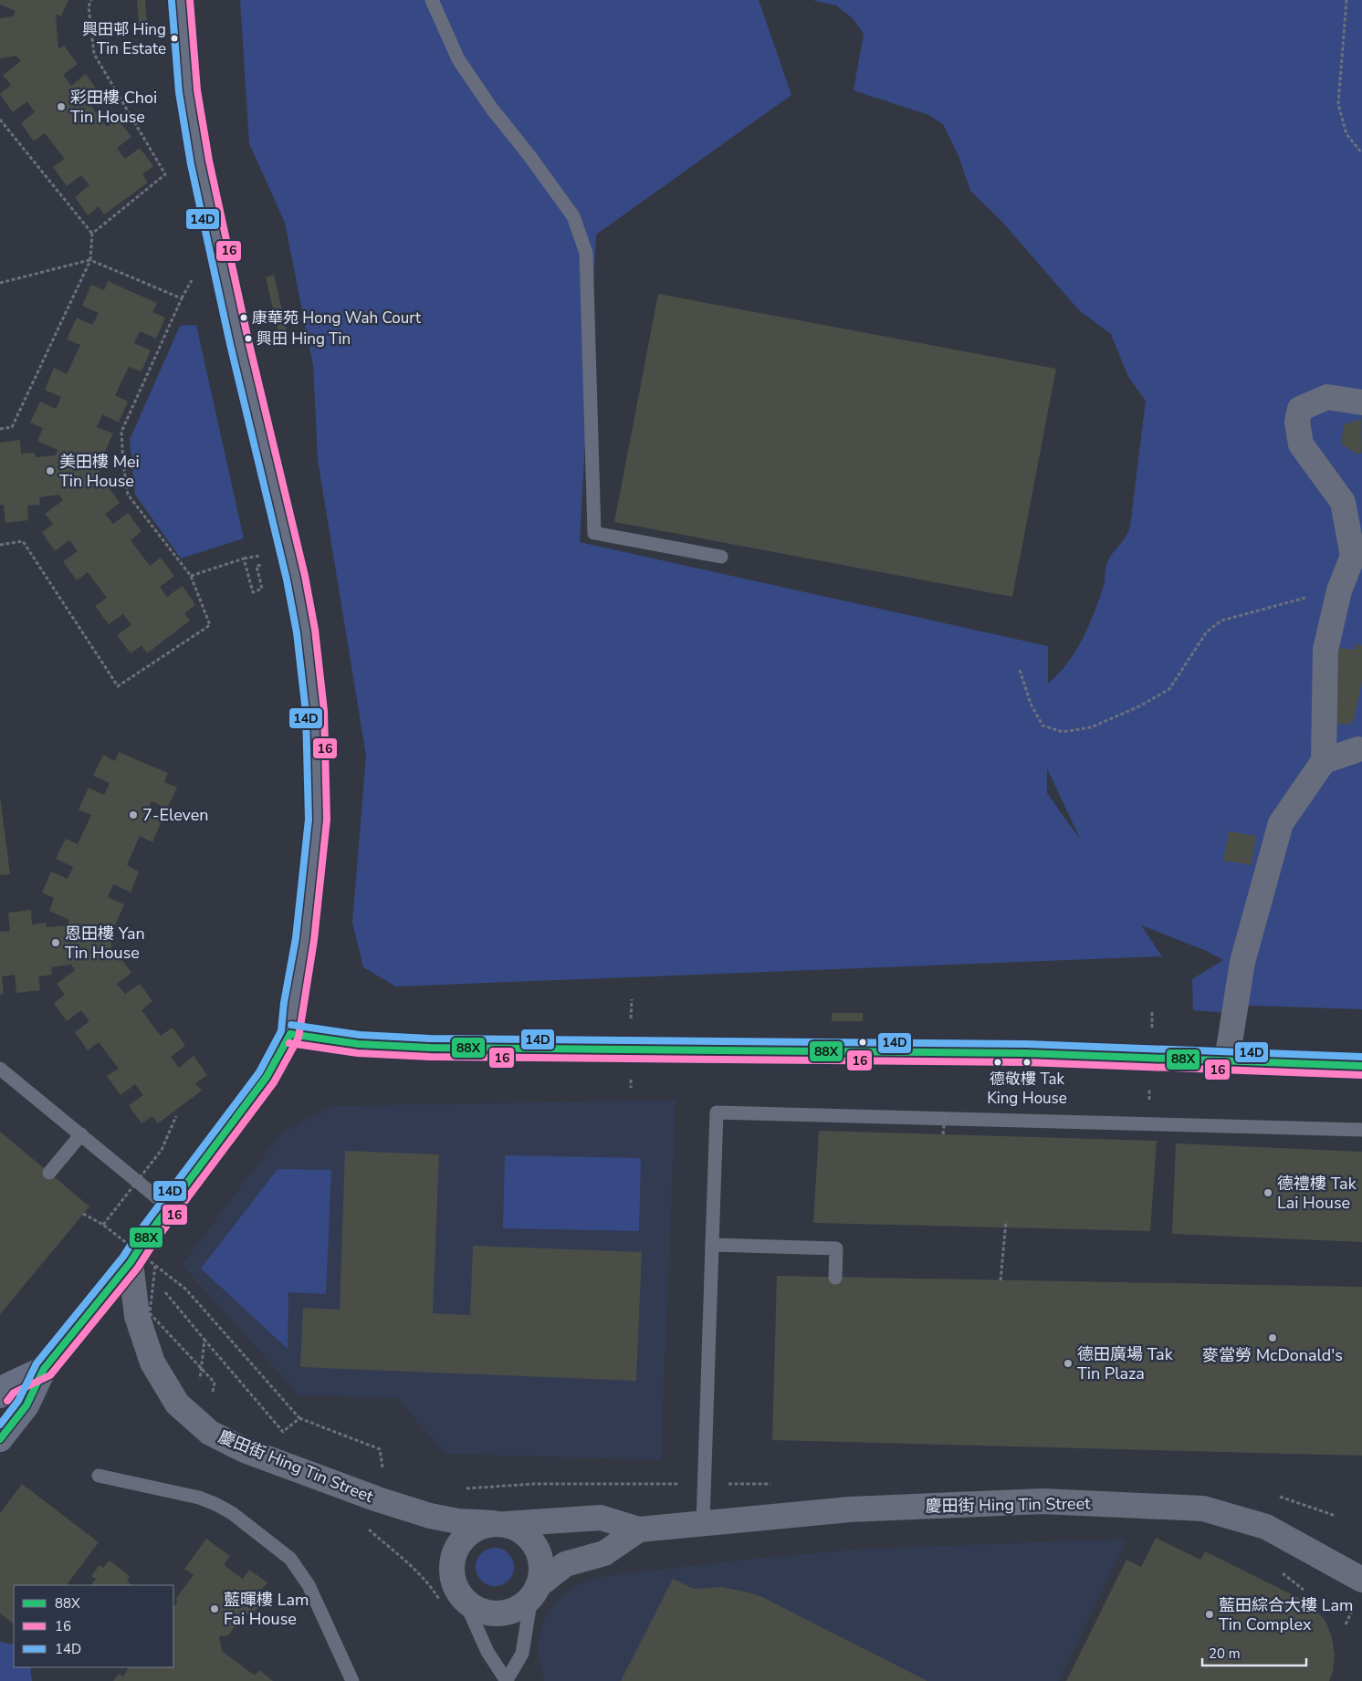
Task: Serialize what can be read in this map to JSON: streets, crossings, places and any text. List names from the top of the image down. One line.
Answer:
{"streets":{"street":["慶田街 Hing Tin Street"]},"places":["興田邨 Hing Tin Estate","彩田樓 Choi Tin House","康華苑 Hong Wah Court","興田 Hing Tin","美田樓 Mei Tin House","7-Eleven","恩田樓 Yan Tin House","德敬樓 Tak King House","德禮樓 Tak Lai House","麥當勞 McDonald's","德田廣場 Tak Tin Plaza","藍暉樓 Lam Fai House","藍田綜合大樓 Lam Tin Complex"],"lines":["transit line 16","transit line 14D","transit line 88X"],"legend":["88X","16","14D"],"scale_bar":"20 m"}
